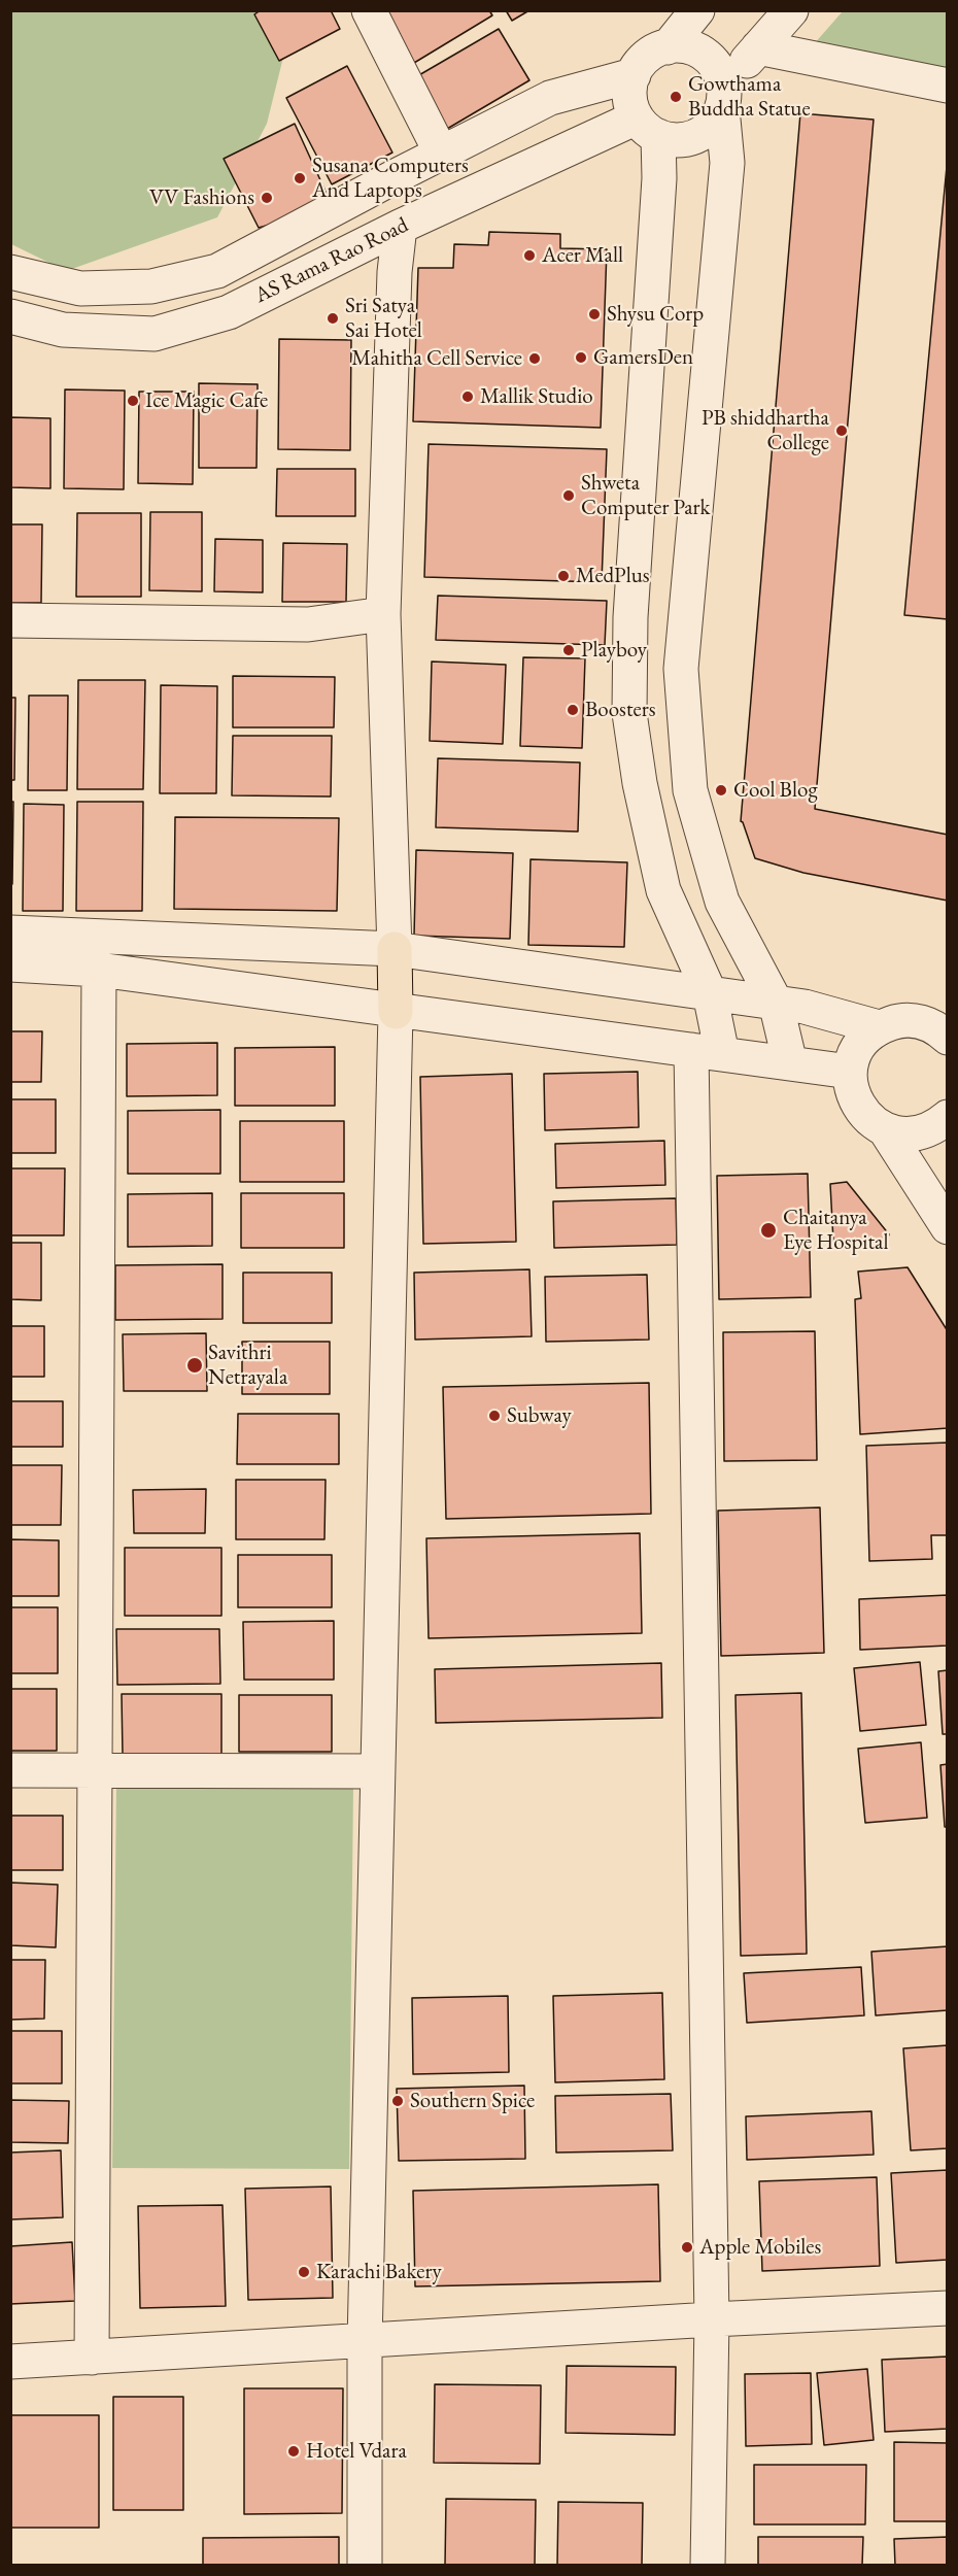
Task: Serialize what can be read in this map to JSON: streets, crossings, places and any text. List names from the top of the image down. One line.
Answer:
{"streets":{"street":["AS Rama Rao Road"]},"places":["Gowthama Buddha Statue","Susana Computers And Laptops","VV Fashions","Acer Mall","Shysu Corp","Sri Satya Sai Hotel","GamersDen","Mahitha Cell Service","Mallik Studio","Ice Magic Cafe","PB shiddhartha College","Shweta Computer Park","MedPlus","Playboy","Boosters","Cool Blog","Chaitanya Eye Hospital","Savithri Netrayala","Subway","Southern Spice","Apple Mobiles","Karachi Bakery","Hotel Vdara"]}
